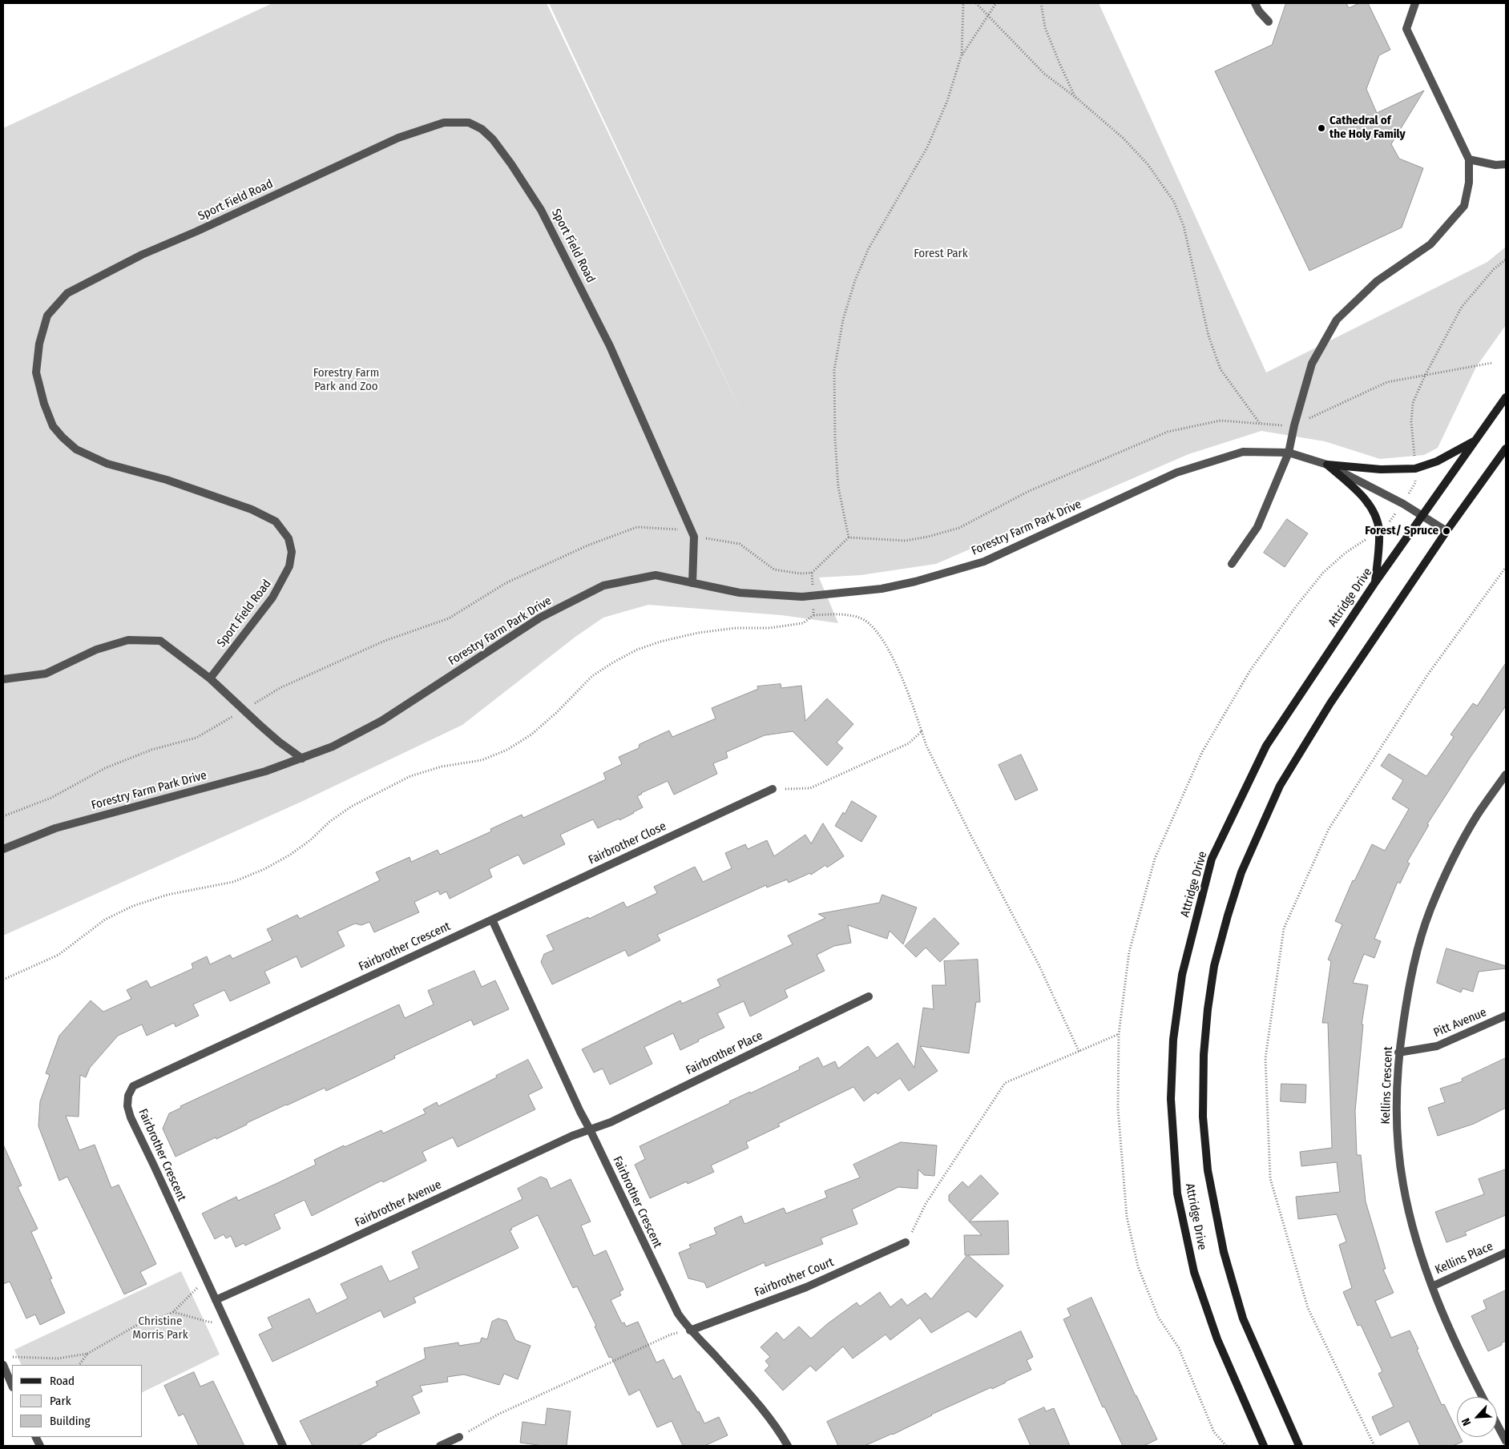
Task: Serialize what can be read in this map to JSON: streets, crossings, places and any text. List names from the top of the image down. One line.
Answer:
{"streets":{"main road":["Attridge Drive"],"street":["Sport Field Road","Forestry Farm Park Drive","Fairbrother Close","Fairbrother Crescent","Pitt Avenue","Fairbrother Place","Kellins Crescent","Fairbrother Avenue","Kellins Place","Fairbrother Court"]},"crossings":[["Sport Field Road","Forestry Farm Park Drive"],["Forestry Farm Park Drive","Attridge Drive"],["Fairbrother Close","Fairbrother Crescent"],["Fairbrother Crescent","Fairbrother Place"],["Fairbrother Crescent","Fairbrother Avenue"],["Fairbrother Crescent","Fairbrother Court"],["Pitt Avenue","Kellins Crescent"],["Fairbrother Place","Fairbrother Avenue"],["Kellins Crescent","Kellins Place"]],"parks":["Forest Park","Forestry Farm Park and Zoo","Christine Morris Park"],"places":["Cathedral of the Holy Family","Forest/ Spruce"],"legend":["Road","Park","Building"],"north":"bottom left"}
